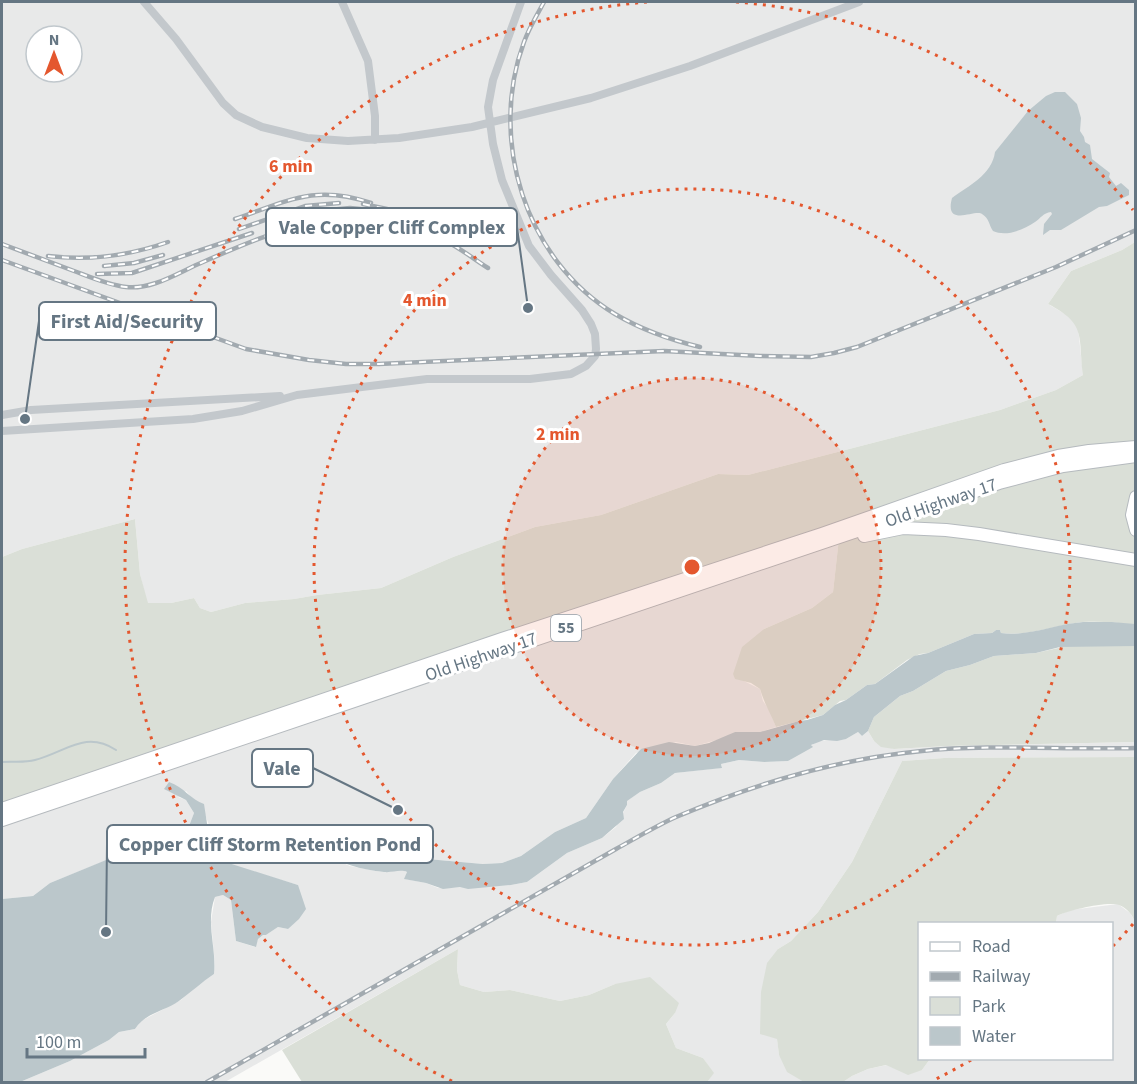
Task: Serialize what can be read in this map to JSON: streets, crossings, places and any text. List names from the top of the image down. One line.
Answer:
{"streets":{"main road":["Old Highway 17","55"]},"places":["Vale Copper Cliff Complex","First Aid/Security","Vale","Copper Cliff Storm Retention Pond"],"legend":["Road","Railway","Park","Water"],"scale_bar":"100 m","north":"top","rings":["6 min","4 min","2 min"]}
